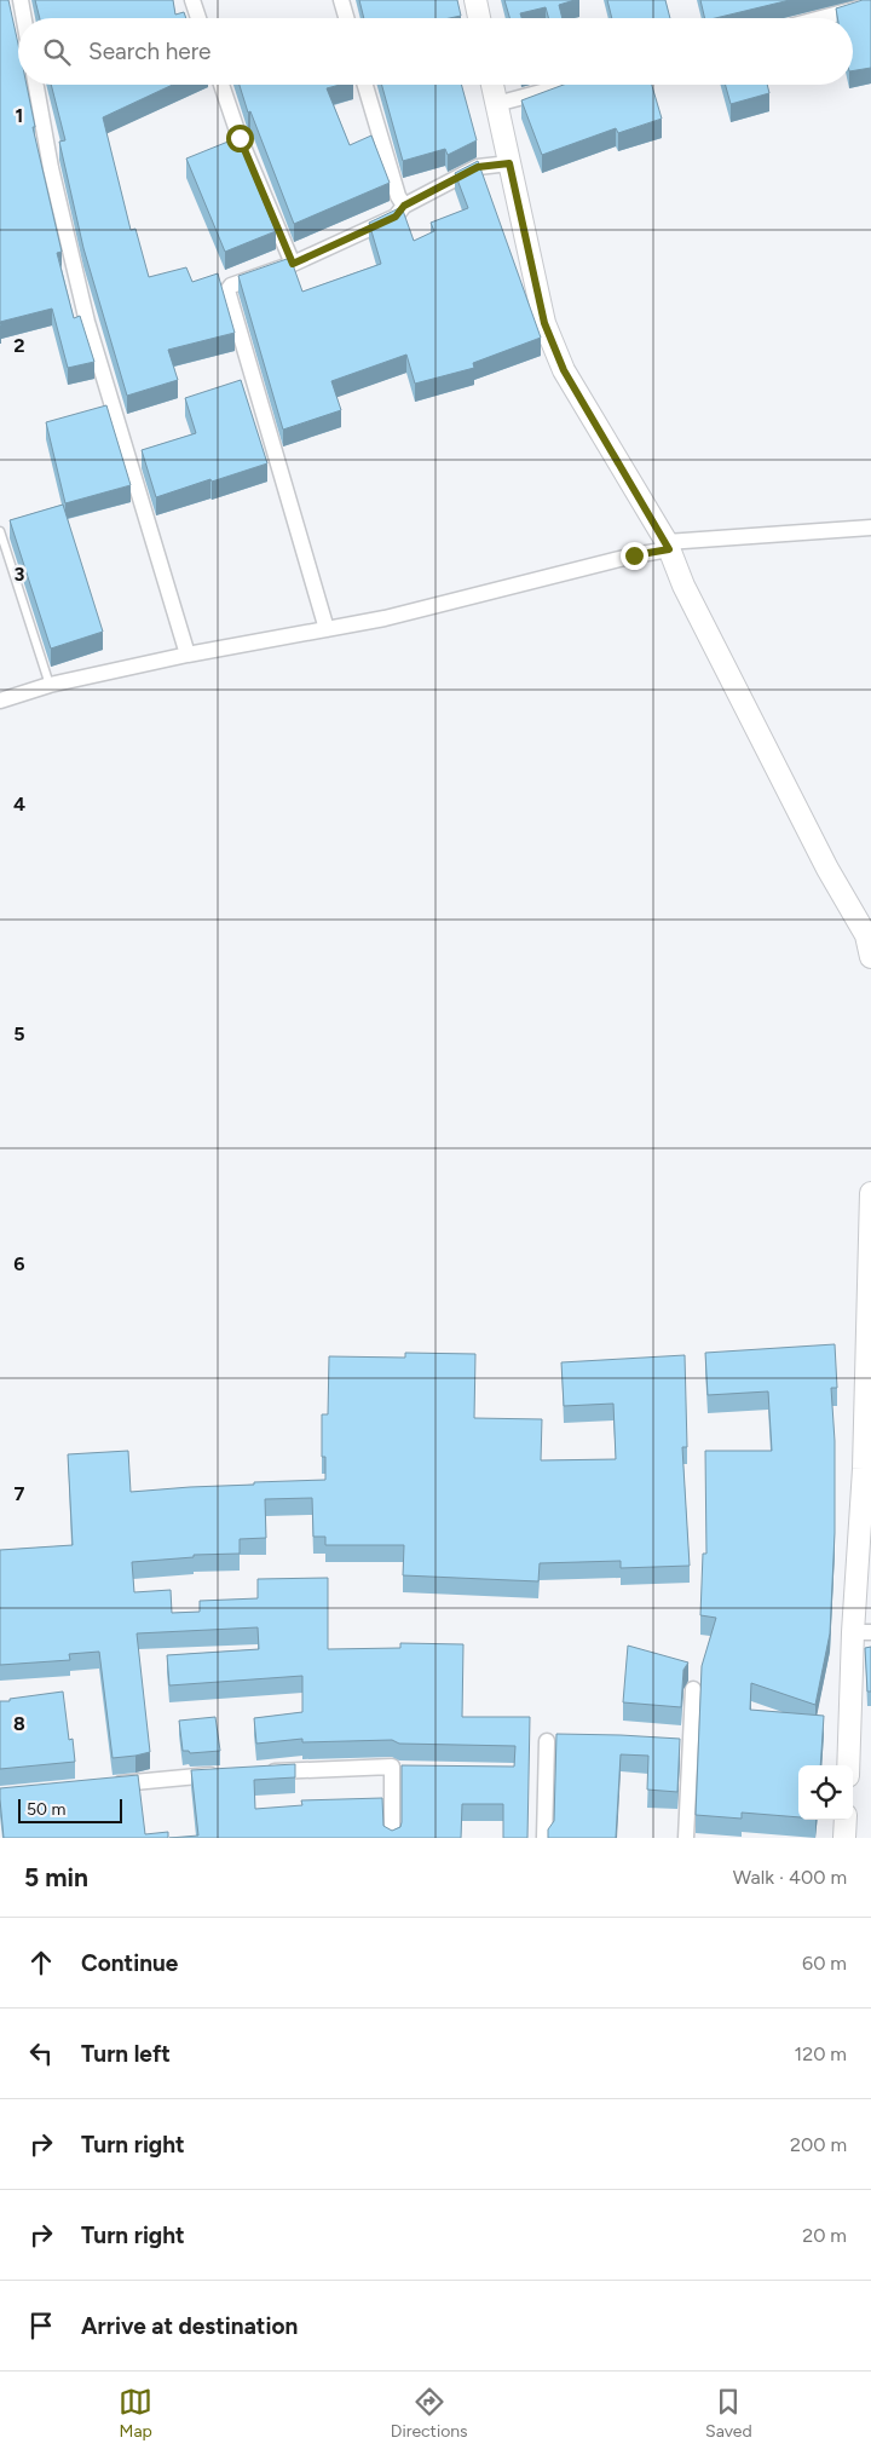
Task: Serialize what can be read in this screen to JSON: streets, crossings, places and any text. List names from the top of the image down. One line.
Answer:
{"scale_bar":"50 m","page":{"search":"Search here","scale":"50 m","heading":["5 min","Walk · 400 m"],"list":[["Continue","60 m"],["Turn left","120 m"],["Turn right","200 m"],["Turn right","20 m"],"Arrive at destination"],"nav":["Map","Directions","Saved"]},"grid":{"rows":["1","2","3","4","5","6","7","8"]}}
